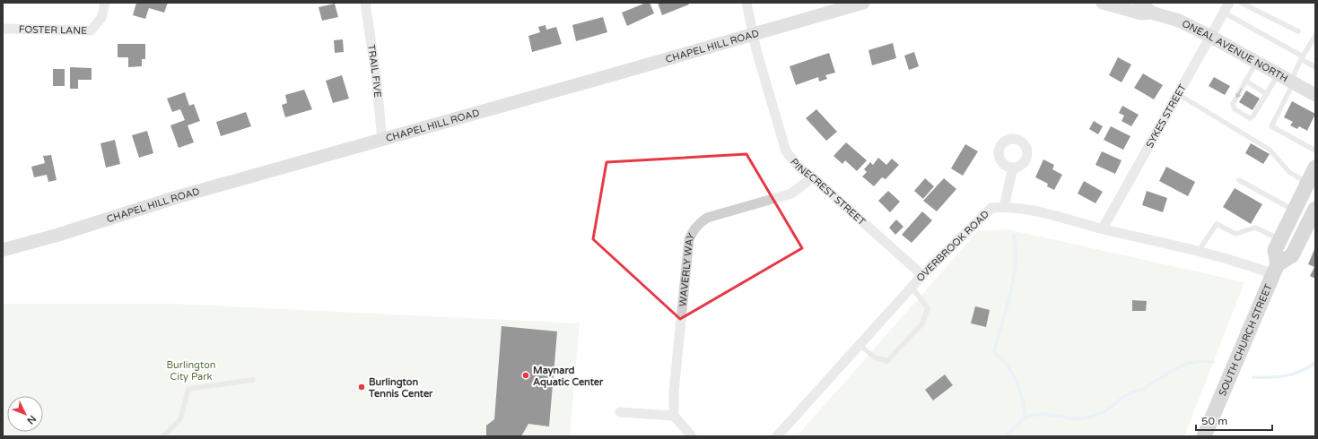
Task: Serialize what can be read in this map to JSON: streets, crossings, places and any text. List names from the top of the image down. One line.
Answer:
{"streets":{"main road":["CHAPEL HILL ROAD","ONEAL AVENUE NORTH","SOUTH CHURCH STREET"],"street":["FOSTER LANE","TRAIL FIVE","SYKES STREET","PINECREST STREET","OVERBROOK ROAD","WAVERLY WAY"]},"crossings":[["CHAPEL HILL ROAD","TRAIL FIVE"],["CHAPEL HILL ROAD","PINECREST STREET"],["ONEAL AVENUE NORTH","SYKES STREET"],["SYKES STREET","OVERBROOK ROAD"],["PINECREST STREET","OVERBROOK ROAD"],["PINECREST STREET","WAVERLY WAY"],["OVERBROOK ROAD","SOUTH CHURCH STREET"]],"parks":["Burlington City Park"],"places":["Maynard Aquatic Center","Burlington Tennis Center"],"scale_bar":"50 m","north":"bottom right"}
